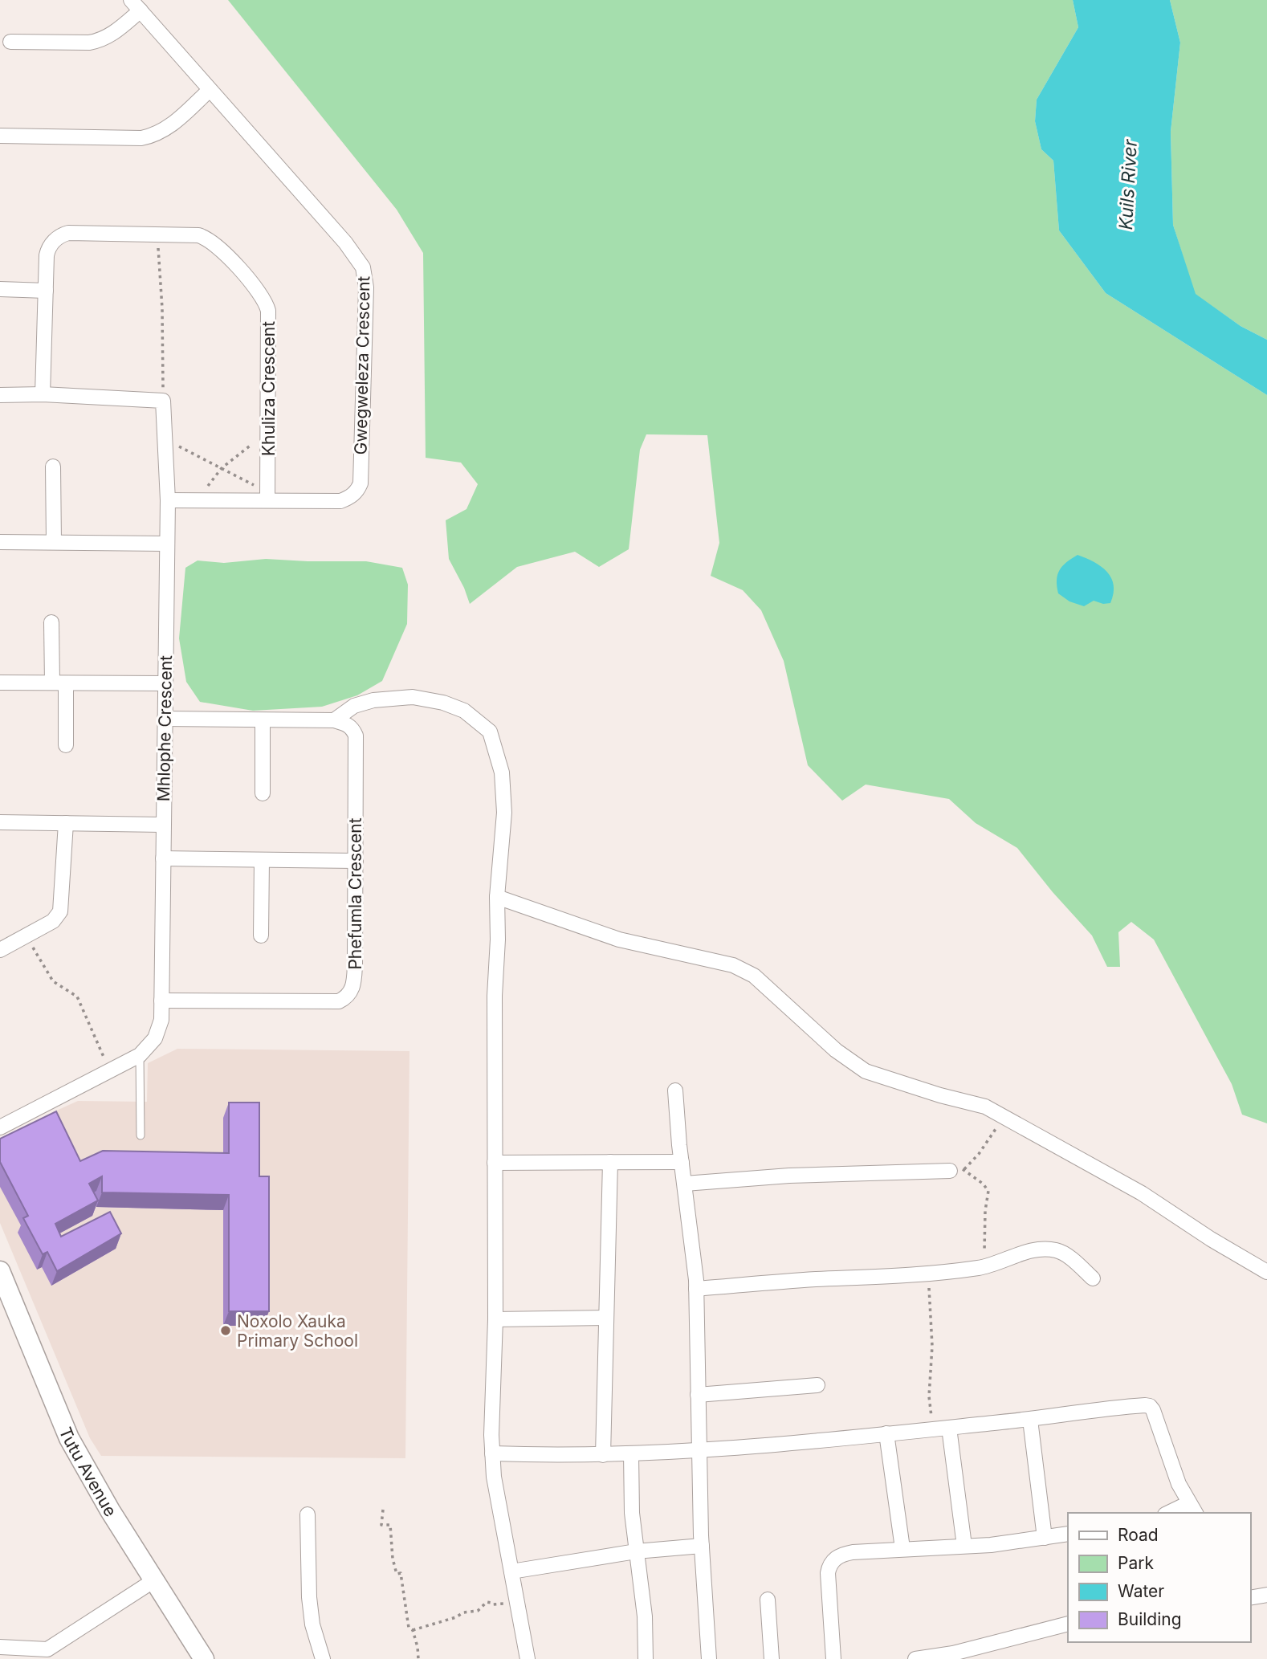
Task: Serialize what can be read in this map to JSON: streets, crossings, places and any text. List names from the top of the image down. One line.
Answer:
{"streets":{"street":["Gwegweleza Crescent","Khuliza Crescent","Mhlophe Crescent","Phefumla Crescent","Tutu Avenue"]},"crossings":[["Gwegweleza Crescent","Khuliza Crescent"],["Gwegweleza Crescent","Mhlophe Crescent"],["Mhlophe Crescent","Phefumla Crescent"]],"water":["Kuils River"],"places":["Noxolo Xauka Primary School"],"legend":["Road","Park","Water","Building"]}
